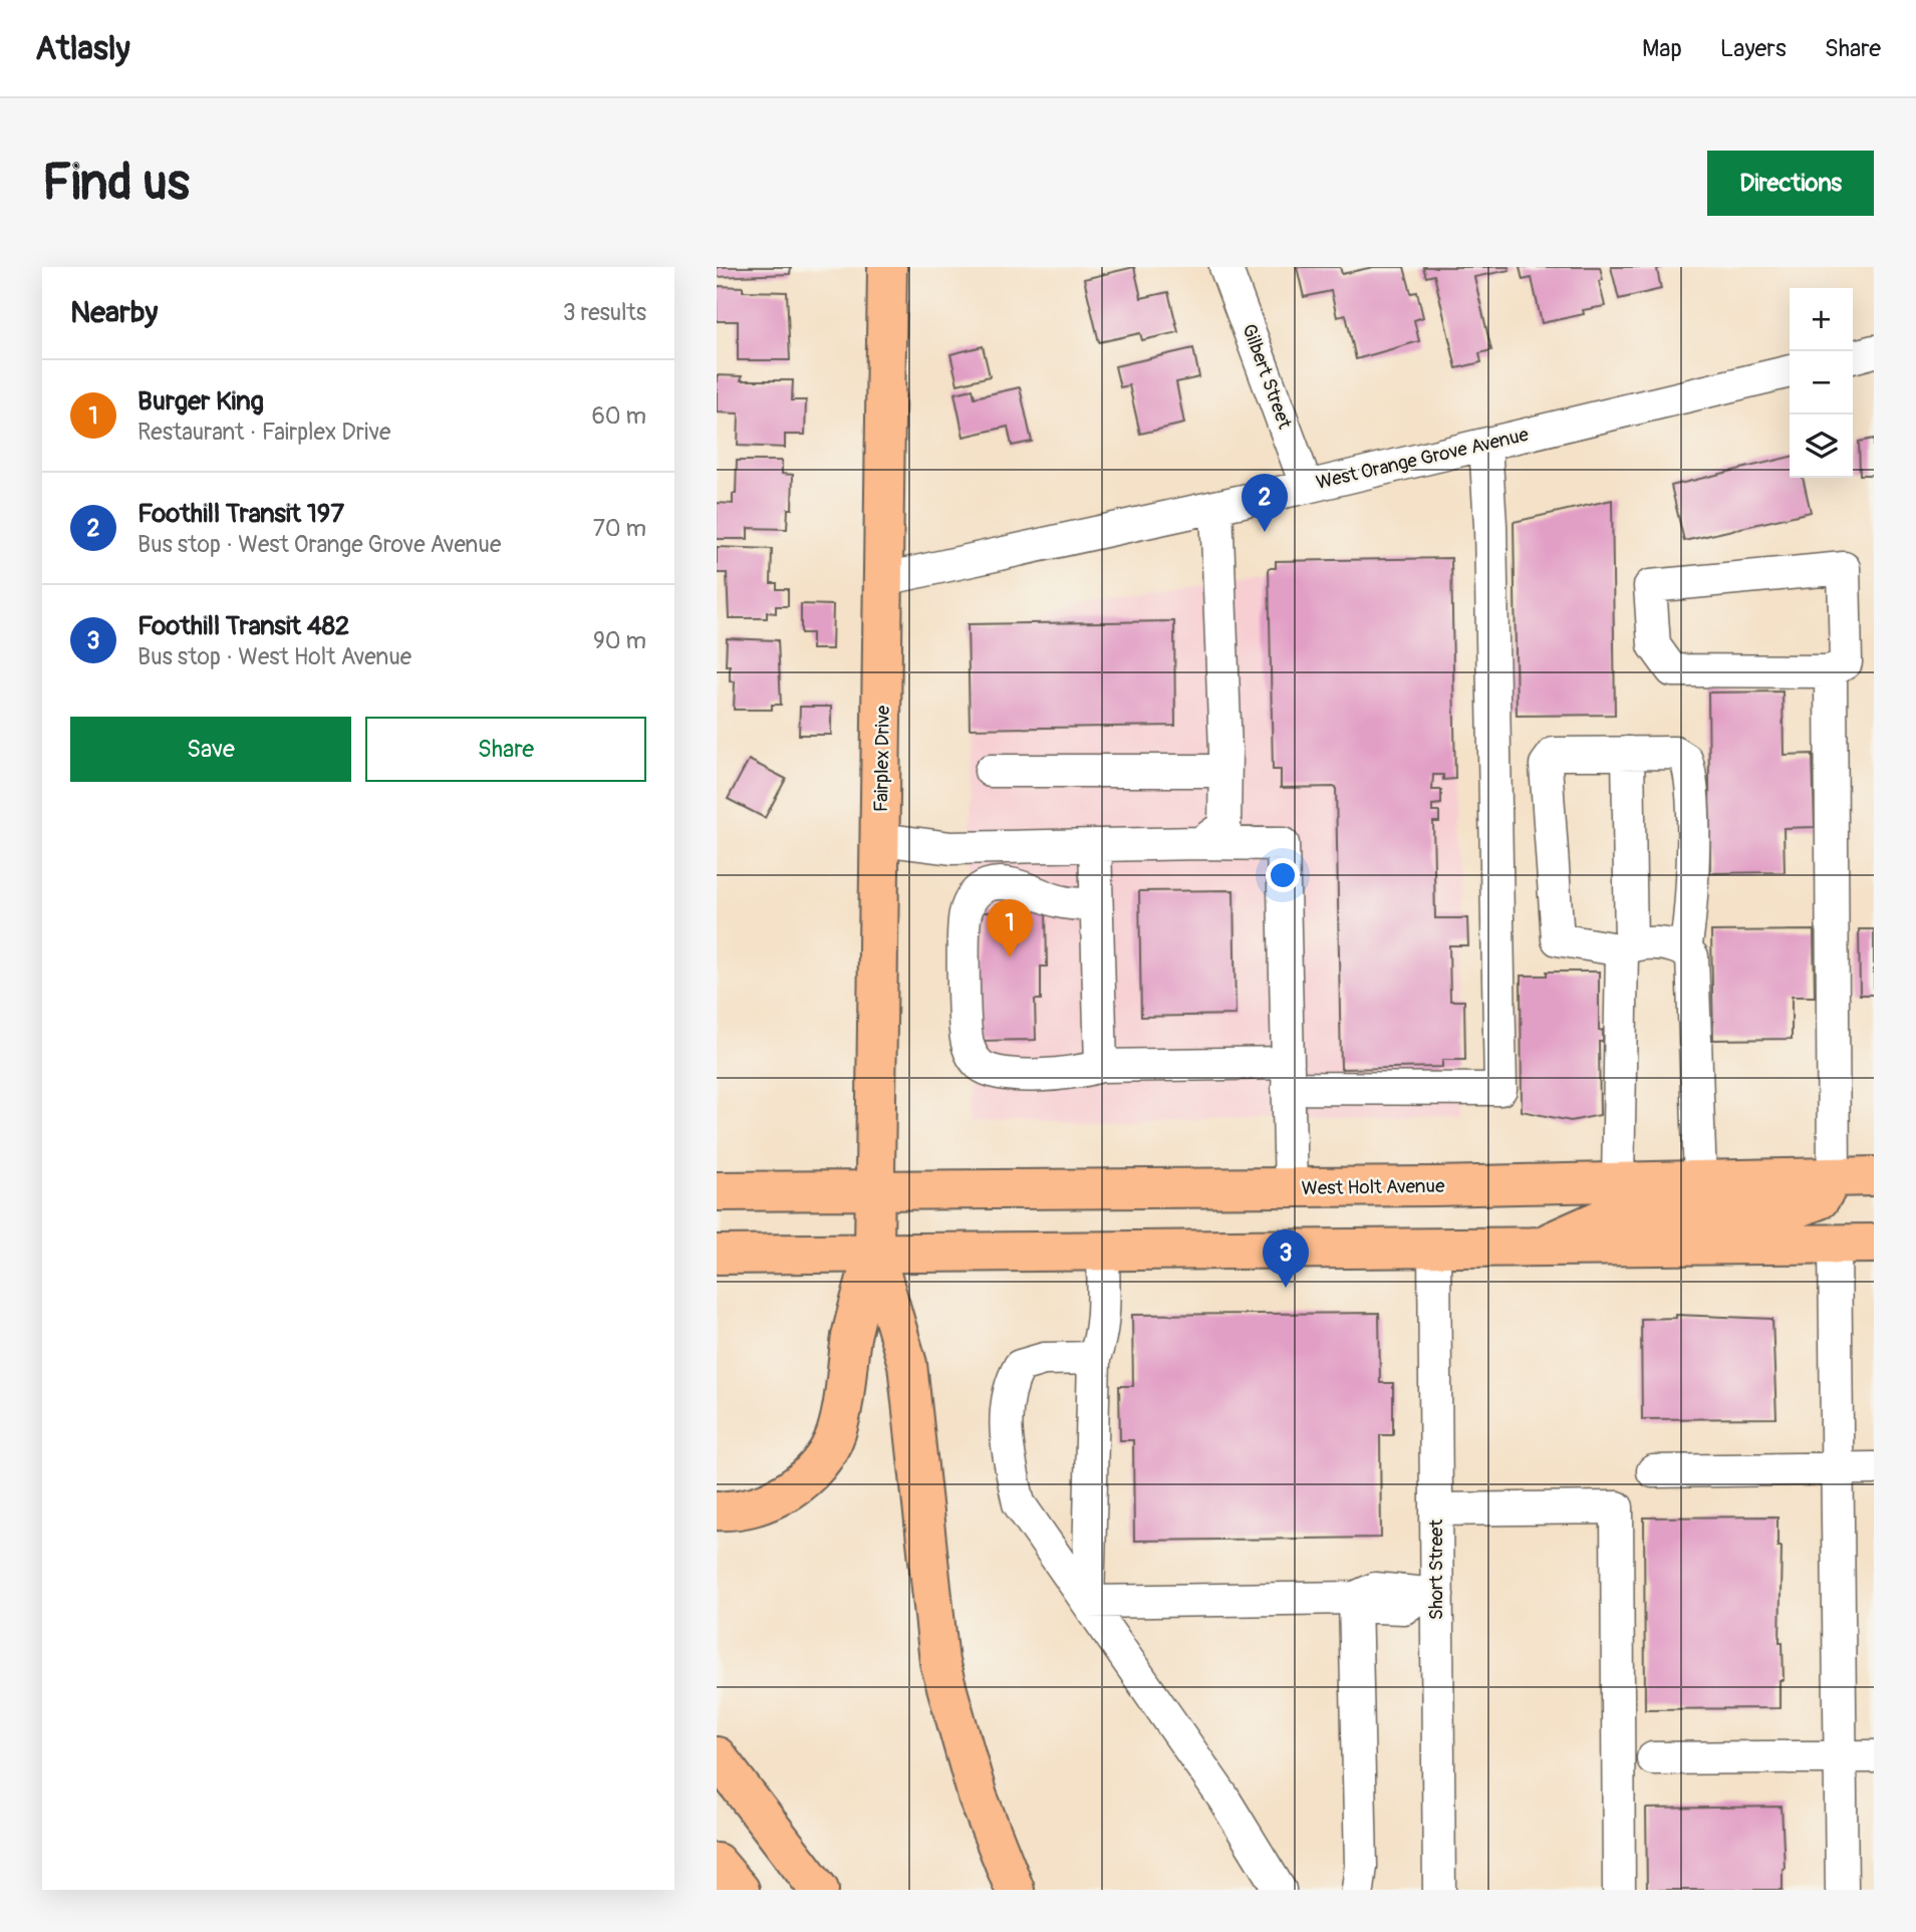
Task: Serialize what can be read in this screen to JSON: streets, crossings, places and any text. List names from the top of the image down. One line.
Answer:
{"streets":{"main road":["Fairplex Drive","West Holt Avenue"],"street":["Gilbert Street","West Orange Grove Avenue","Short Street"]},"crossings":[["Gilbert Street","West Orange Grove Avenue"],["West Orange Grove Avenue","Fairplex Drive"],["Fairplex Drive","West Holt Avenue"]],"page":{"header":"Atlasly","nav":["Map","Layers","Share"],"buttons":["Directions",["Save","Share"]],"title":"Find us","heading":["Nearby","3 results"],"map_buttons":["+","−"],"list":[{"mark":"1","name":"Burger King","note":"Restaurant · Fairplex Drive","value":"60 m"},{"mark":"2","name":"Foothill Transit 197","note":"Bus stop · West Orange Grove Avenue","value":"70 m"},{"mark":"3","name":"Foothill Transit 482","note":"Bus stop · West Holt Avenue","value":"90 m"}],"pins":["2","1","3"]}}
